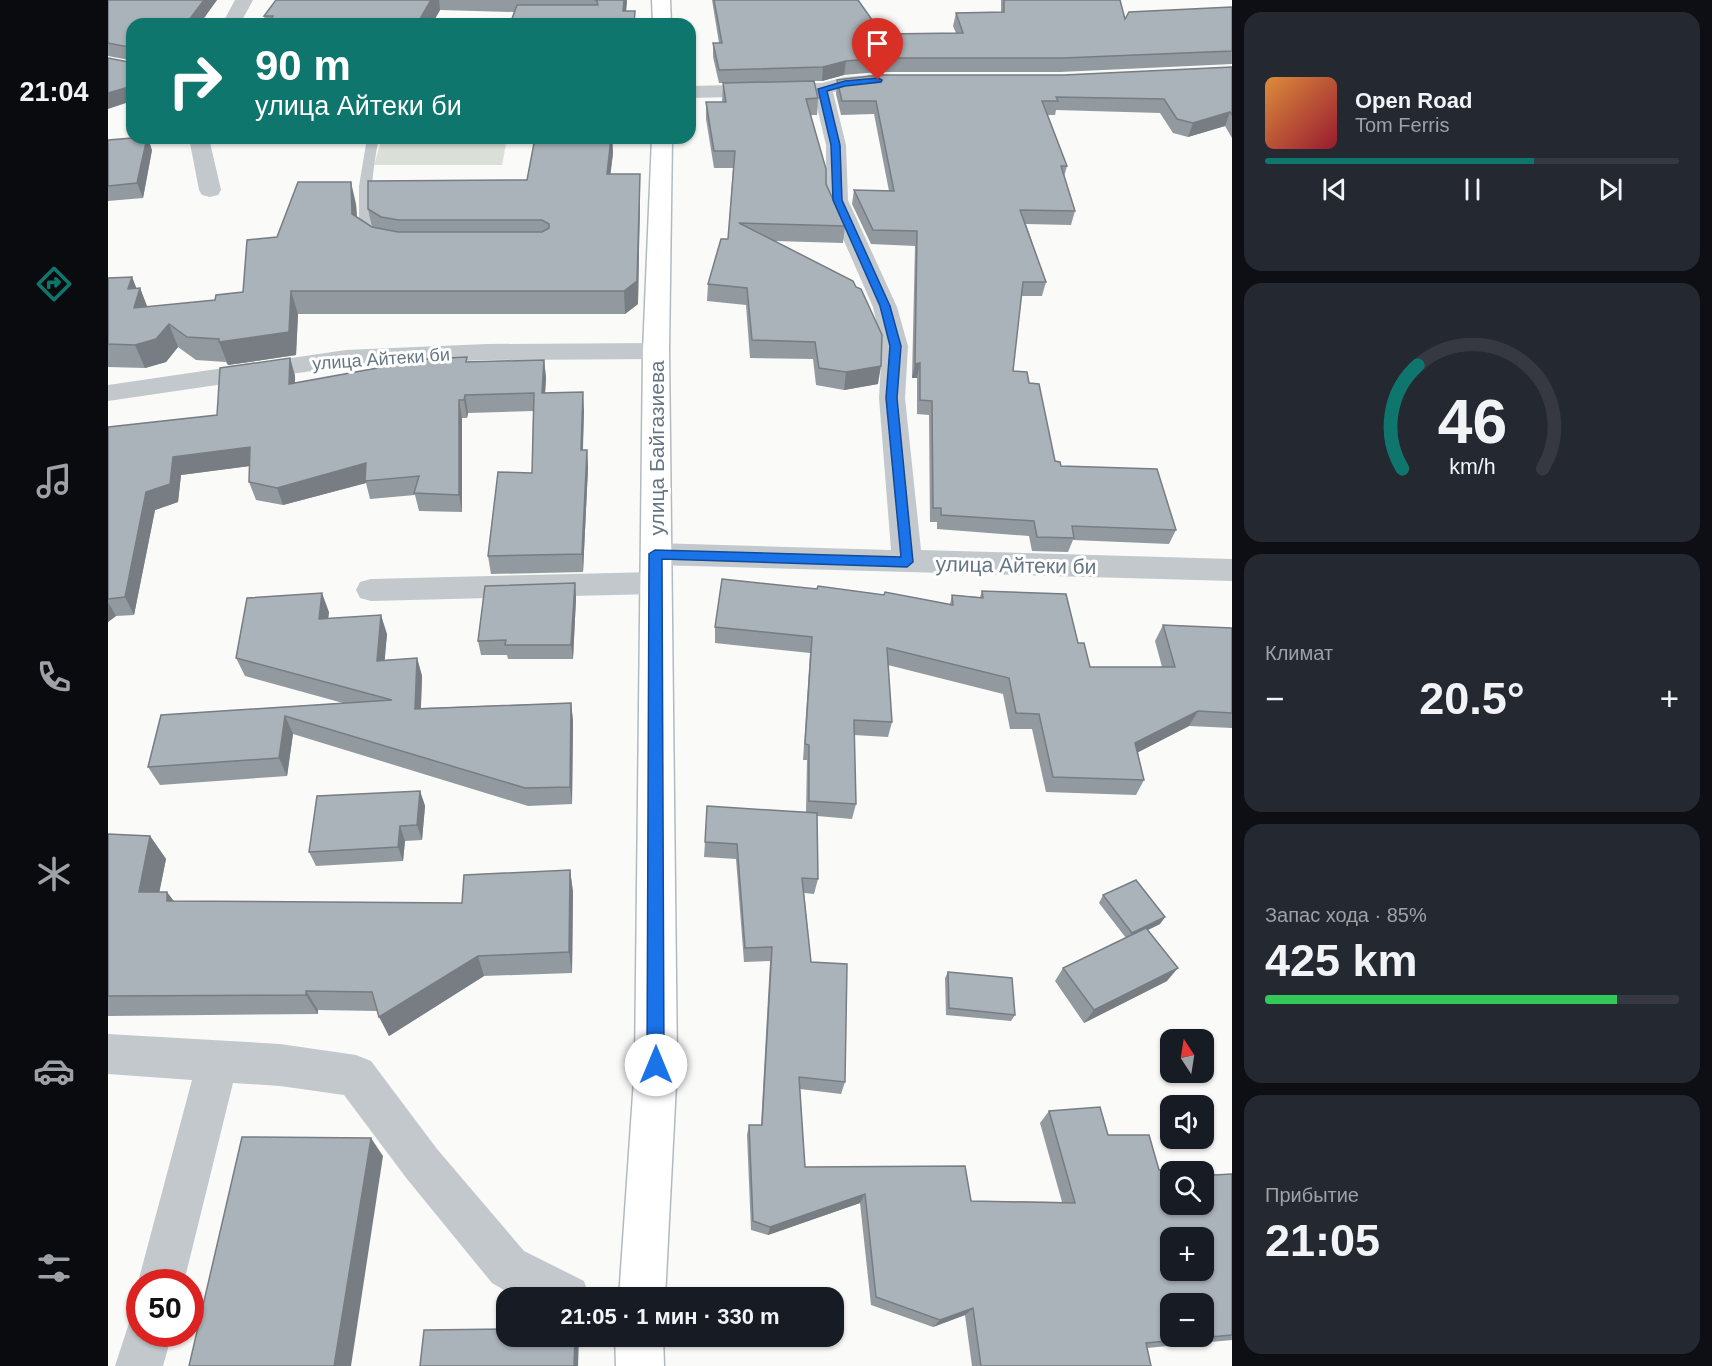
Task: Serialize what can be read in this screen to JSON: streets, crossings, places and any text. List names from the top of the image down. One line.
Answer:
{"streets":{"main road":["улица Байгазиева"],"street":["улица Айтеки би"]},"crossings":[["улица Айтеки би","улица Байгазиева"]],"north":"top","page":{"tabs":"21:04","turn":["90 m","улица Айтеки би"],"song":["Open Road","Tom Ferris"],"tile":["Климат",["Запас хода · 85%","425 km"],["Прибытие","21:05"]],"heat":["−","20.5°","+"],"map_buttons":["+","−"],"limit":"50","trip":"21:05 · 1 мин · 330 m","gauge":["46","km/h"]}}
